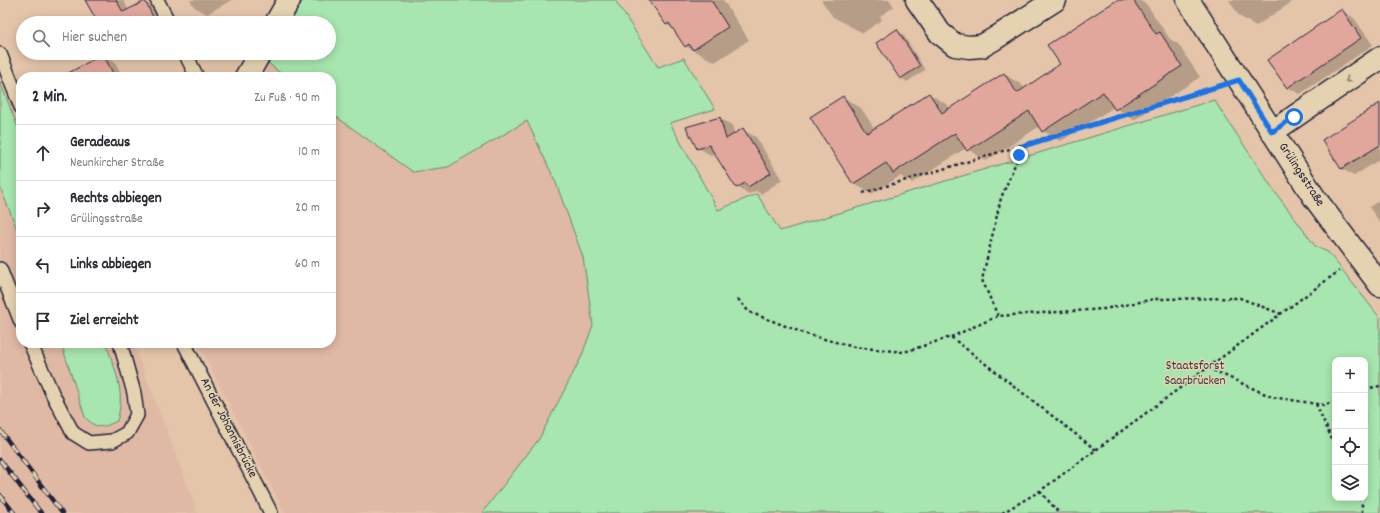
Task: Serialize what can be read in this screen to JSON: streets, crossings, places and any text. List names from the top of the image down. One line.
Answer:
{"streets":{"street":["Grülingsstraße"],"lane":["An der Johannisbrücke"]},"parks":["Staatsforst Saarbrücken"],"page":{"search":"Hier suchen","heading":["2 Min.","Zu Fuß · 90 m"],"list":[["Geradeaus","Neunkircher Straße","10 m"],["Rechts abbiegen","Grülingsstraße","20 m"],["Links abbiegen","60 m"],"Ziel erreicht"],"map_buttons":["+","−"]}}
